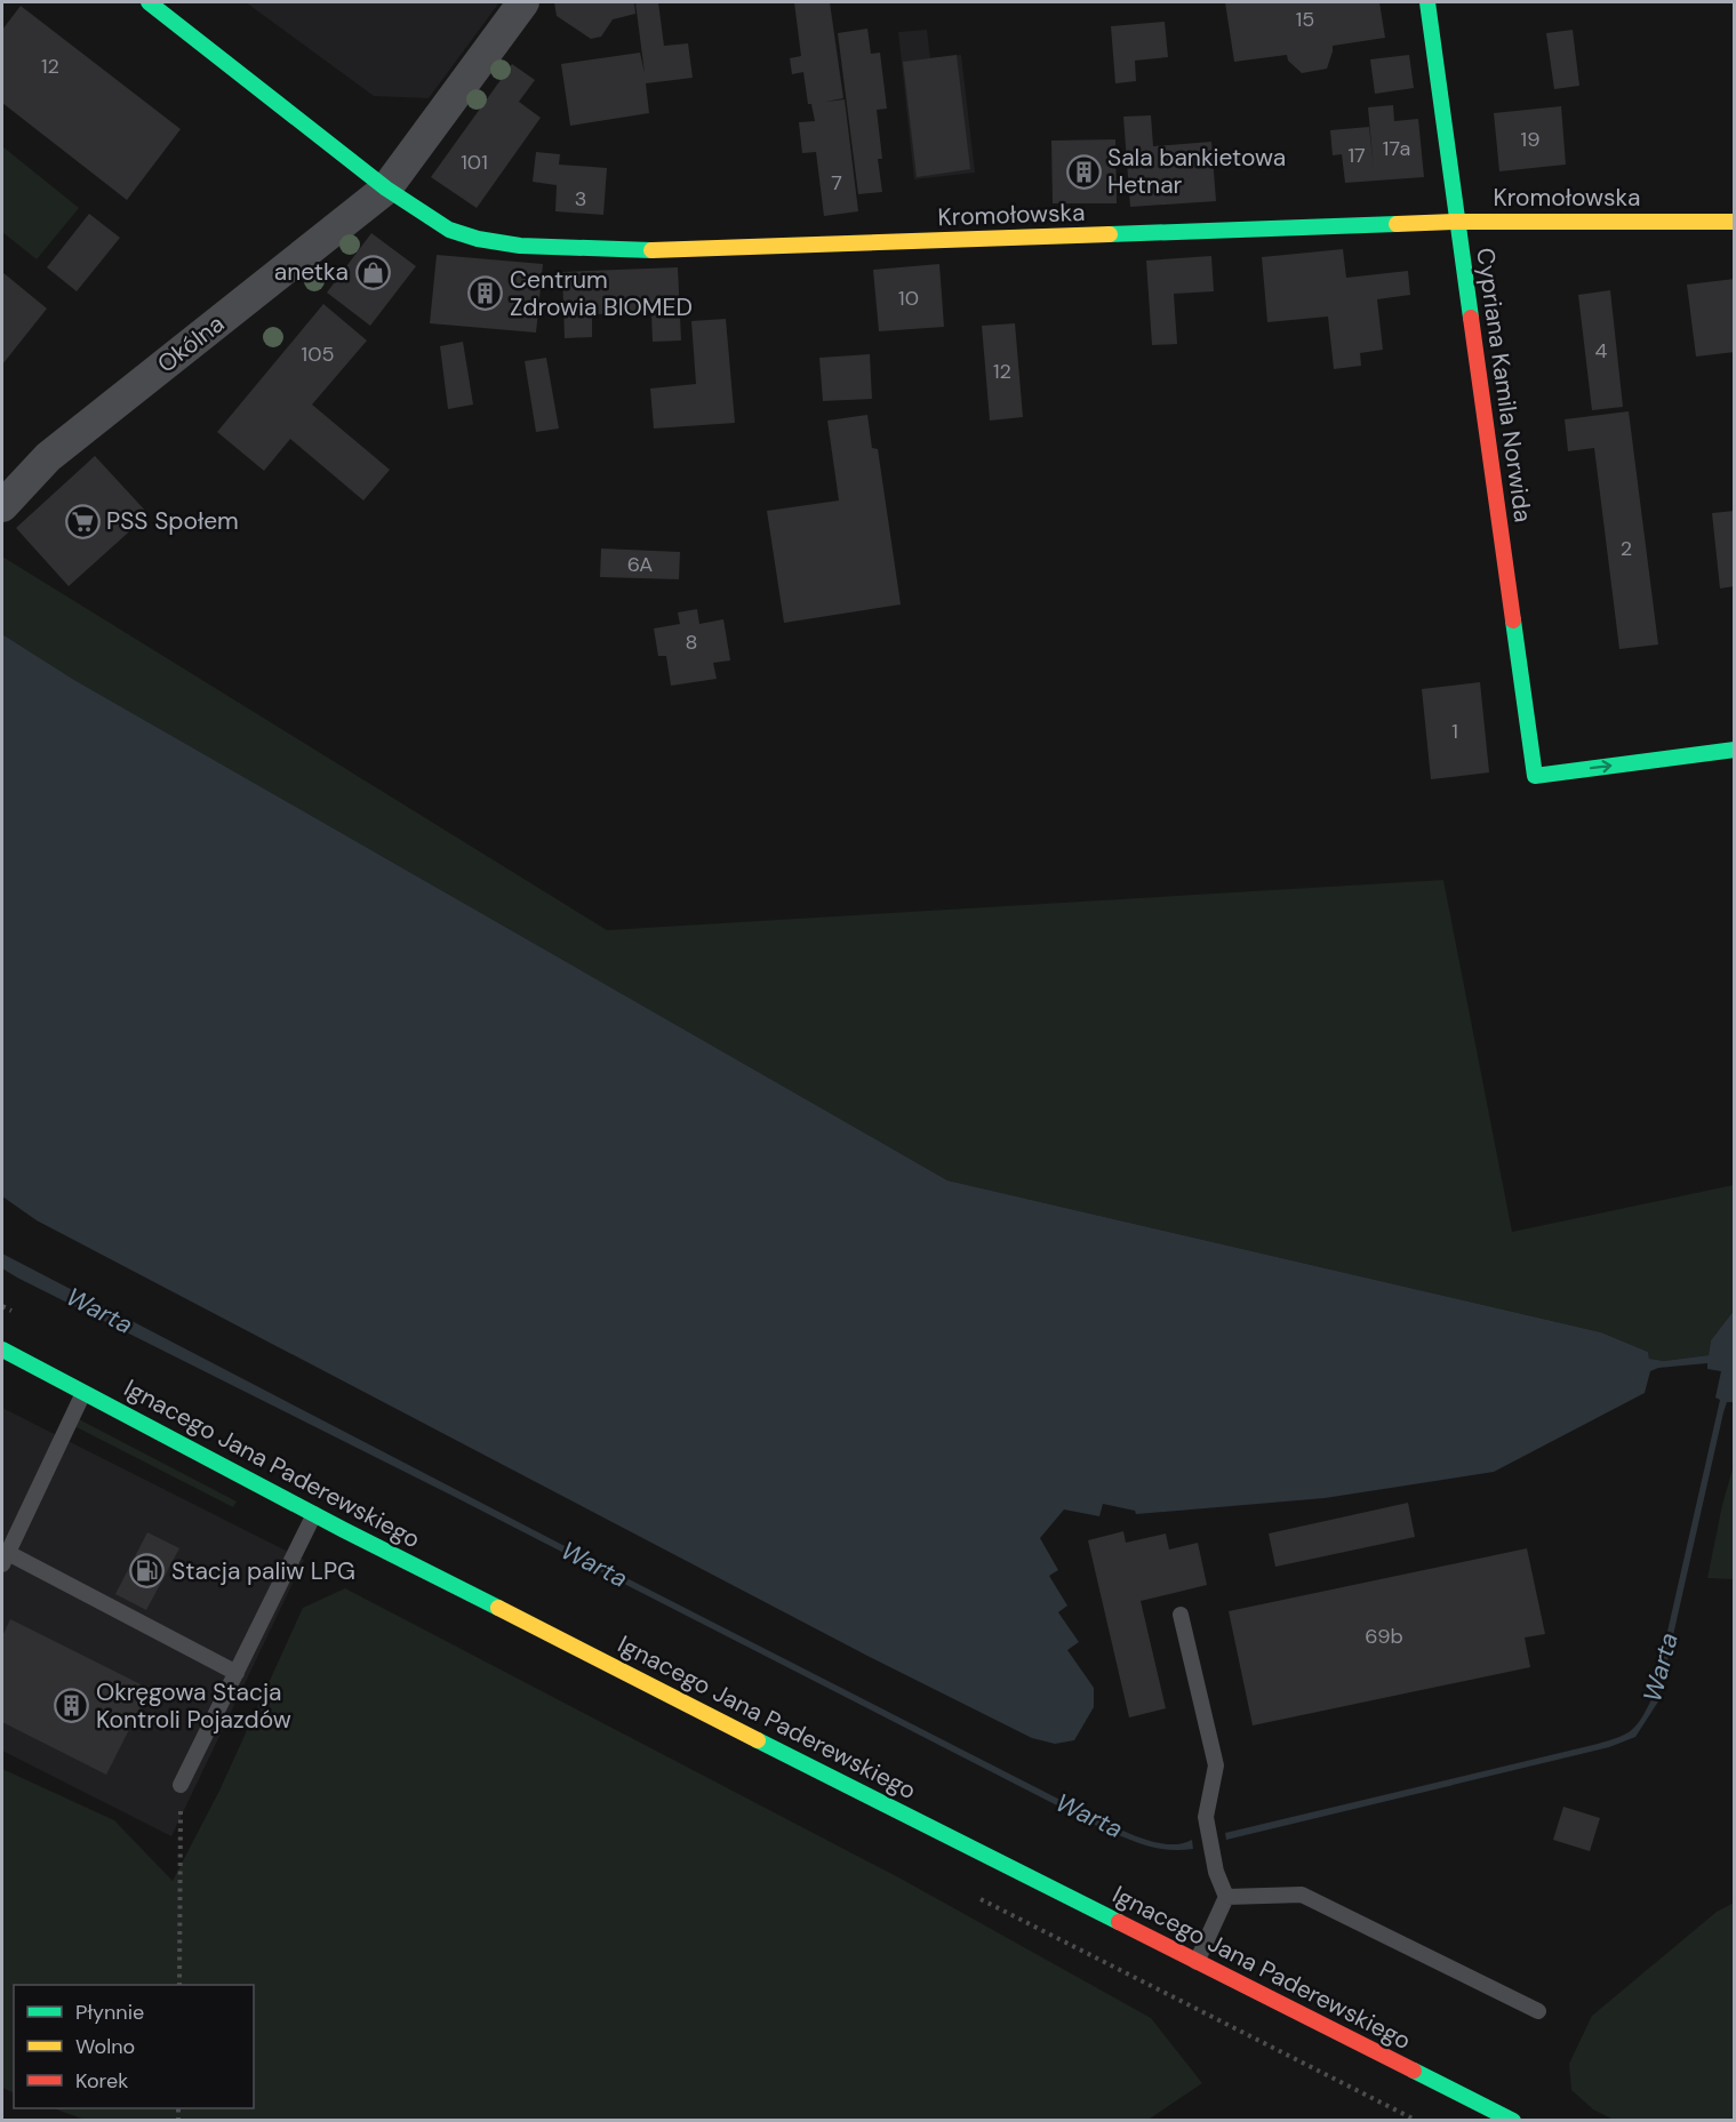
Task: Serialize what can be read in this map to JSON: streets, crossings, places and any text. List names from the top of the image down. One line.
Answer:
{"streets":{"street":["Kromołowska","Okólna","Cypriana Kamila Norwida","Ignacego Jana Paderewskiego"]},"crossings":[["Kromołowska","Okólna"],["Kromołowska","Cypriana Kamila Norwida"]],"water":["Warta"],"places":{"building":["Sala bankietowa Hetnar","Centrum Zdrowia BIOMED","Okręgowa Stacja Kontroli Pojazdów"],"shop":["anetka"],"supermarket":["PSS Społem"],"fuel station":["Stacja paliw LPG"]},"house_numbers":["15","12","19","17a","17","101","7","3","10","4","105","12","2","6A","8","1","69b"],"legend":["Płynnie","Wolno","Korek"]}
